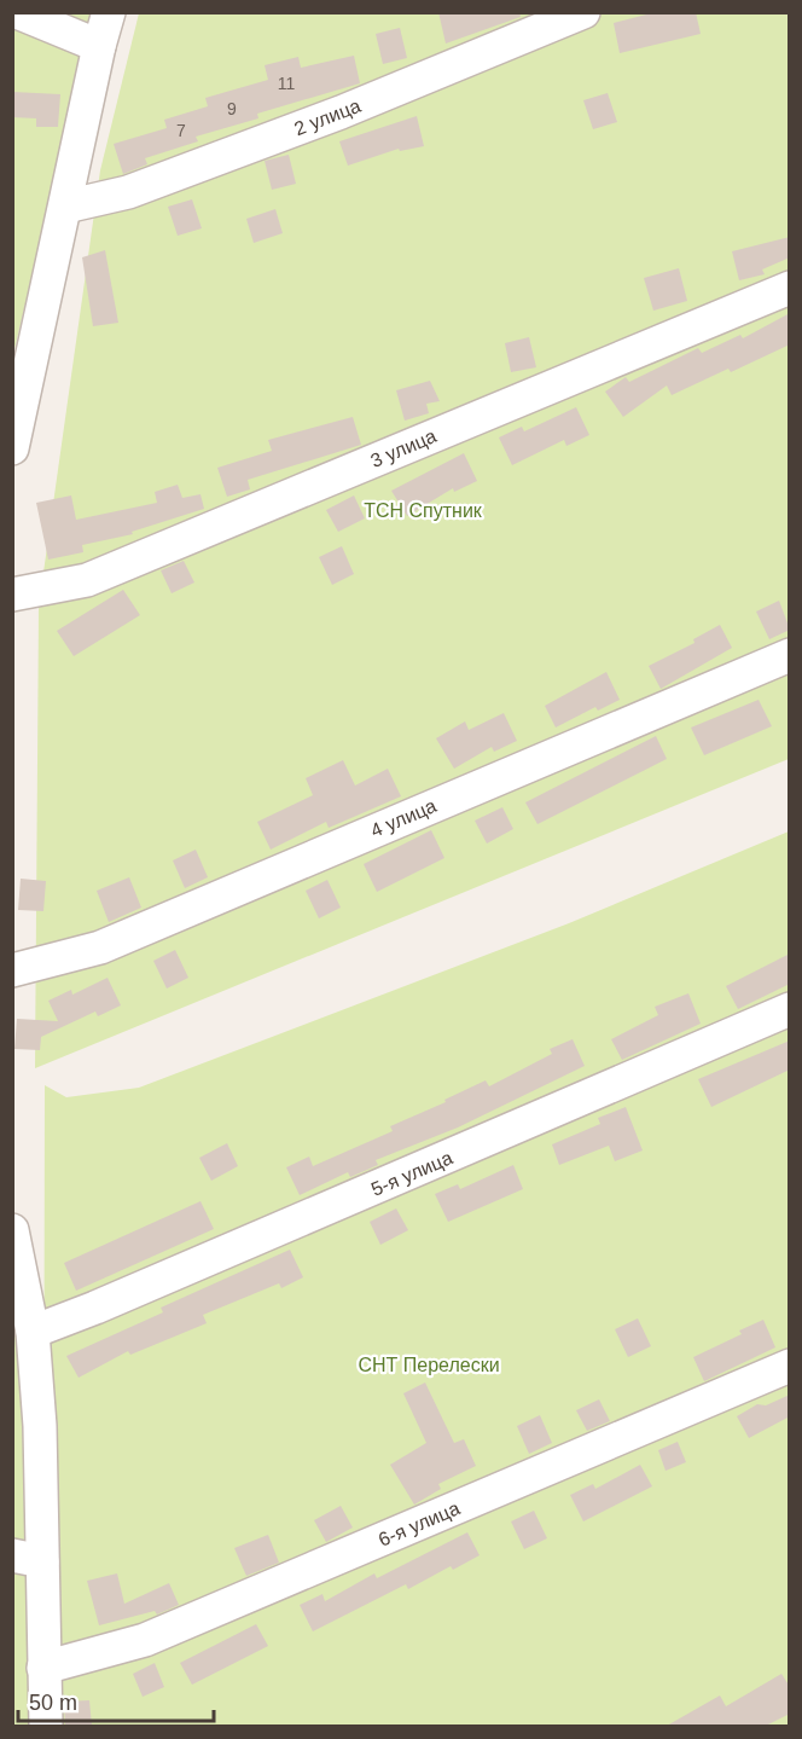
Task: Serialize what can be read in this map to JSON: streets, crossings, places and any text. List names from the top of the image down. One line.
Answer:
{"streets":{"street":["2 улица","3 улица","4 улица","5-я улица","6-я улица"]},"parks":["ТСН Спутник","СНТ Перелески"],"house_numbers":["11","9","7"],"scale_bar":"50 m"}
